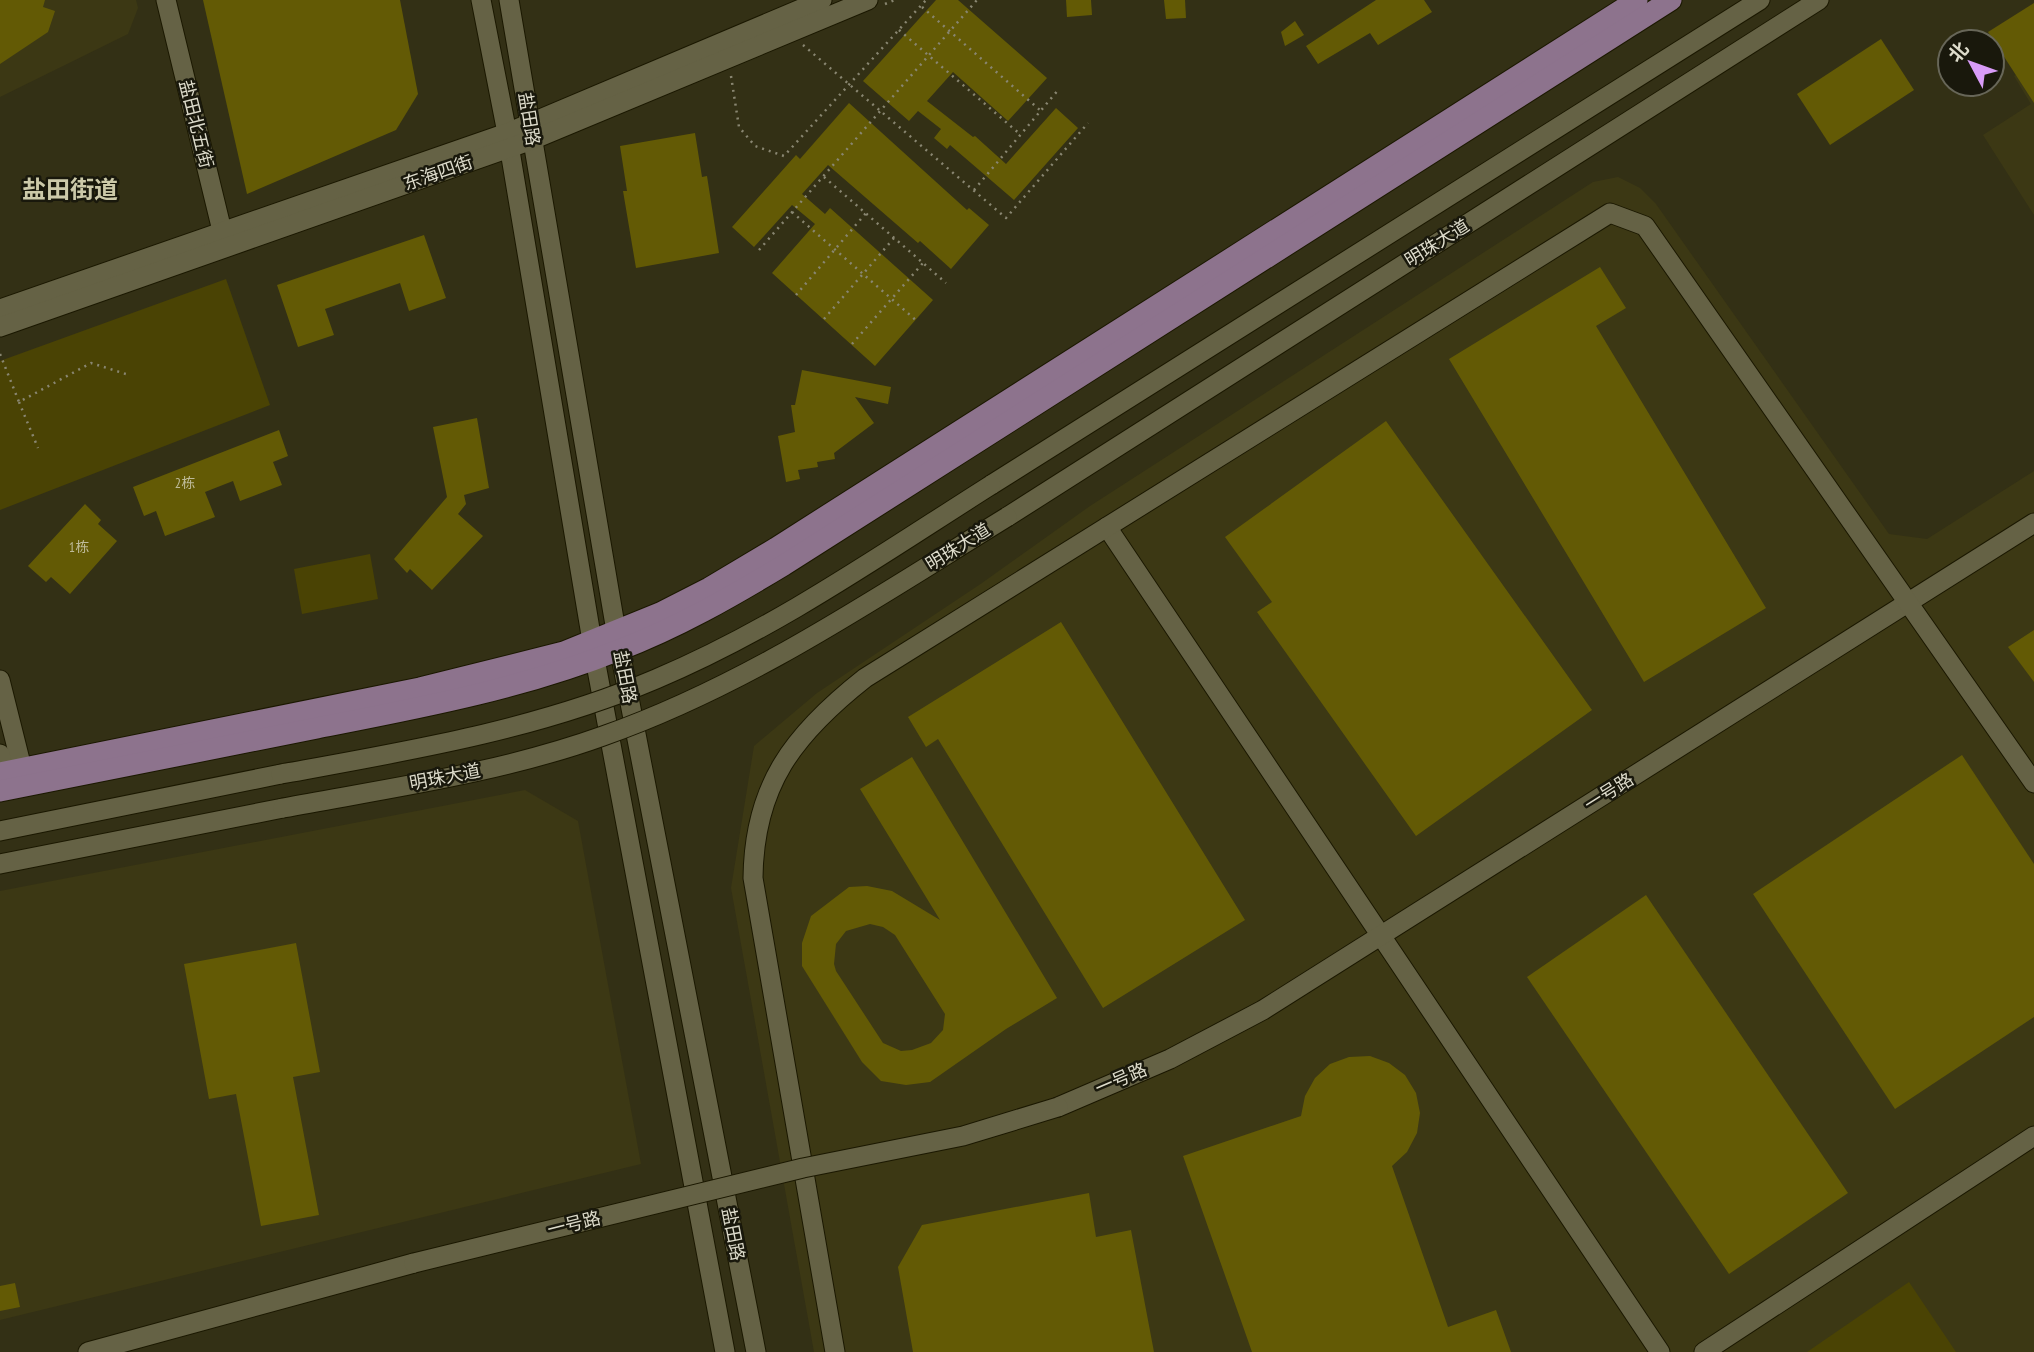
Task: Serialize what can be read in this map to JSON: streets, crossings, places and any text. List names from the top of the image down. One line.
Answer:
{"streets":{"street":["盐田路","盐田北五街","东海四街","明珠大道","一号路"]},"crossings":[["盐田路","东海四街"],["盐田北五街","东海四街"]],"districts":["盐田街道"],"house_numbers":["2栋","1栋"],"north":"top left"}
